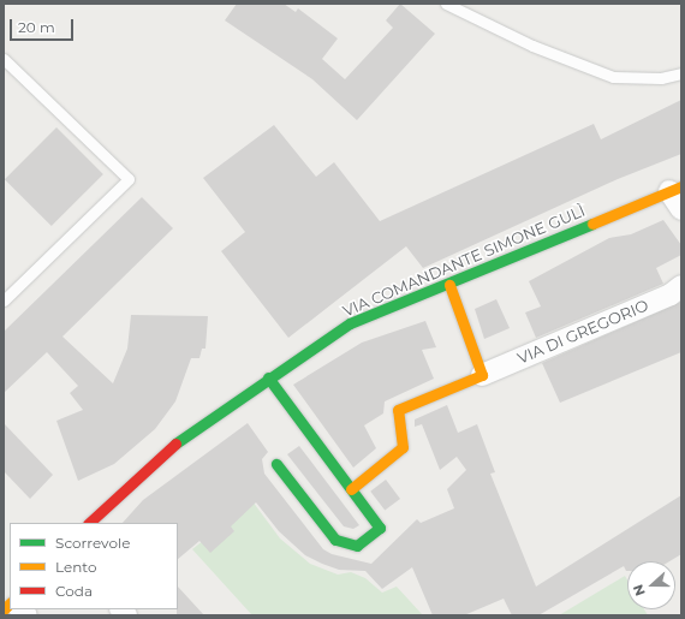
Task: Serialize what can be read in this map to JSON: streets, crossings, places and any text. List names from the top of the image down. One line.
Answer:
{"streets":{"main road":["VIA COMANDANTE SIMONE GULÌ","VIA DI GREGORIO"]},"legend":["Scorrevole","Lento","Coda"],"scale_bar":"20 m","north":"left"}
